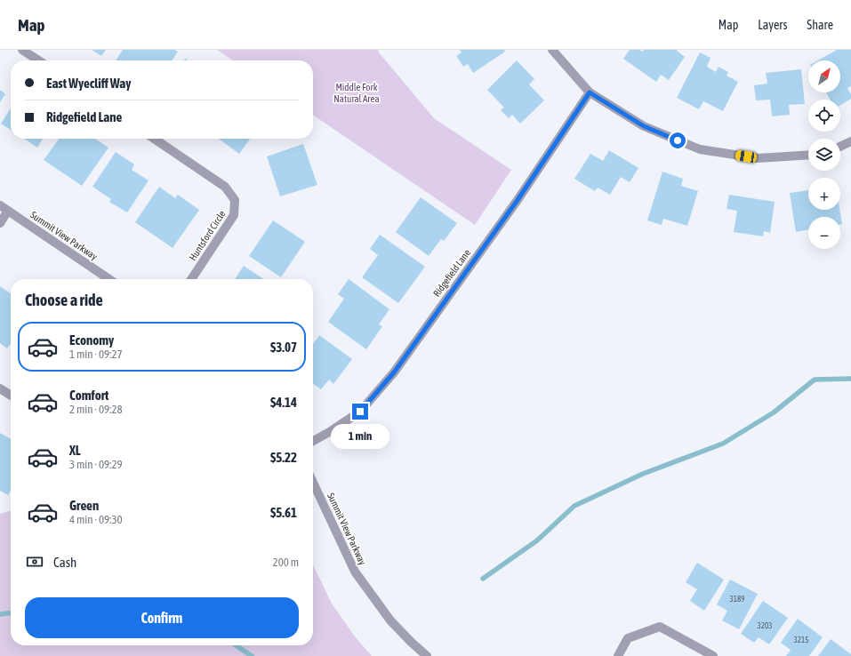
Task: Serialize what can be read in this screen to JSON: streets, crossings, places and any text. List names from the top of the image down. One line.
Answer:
{"streets":{"street":["Summit View Parkway","Huntsford Circle","Ridgefield Lane"]},"parks":["Middle Fork Natural Area"],"house_numbers":["3189","3203","3215"],"north":"top right","page":{"header":"Map","nav":["Map","Layers","Share"],"map_buttons":["+","−"],"banner":["East Wyecliff Way","Ridgefield Lane"],"heading":"Choose a ride","list":[{"name":"Economy","note":"1 min · 09:27","value":"$3.07"},{"name":"Comfort","note":"2 min · 09:28","value":"$4.14"},{"name":"XL","note":"3 min · 09:29","value":"$5.22"},{"name":"Green","note":"4 min · 09:30","value":"$5.61"}],"bubble":"1 min","pay":["Cash","200 m"],"buttons":"Confirm"}}
